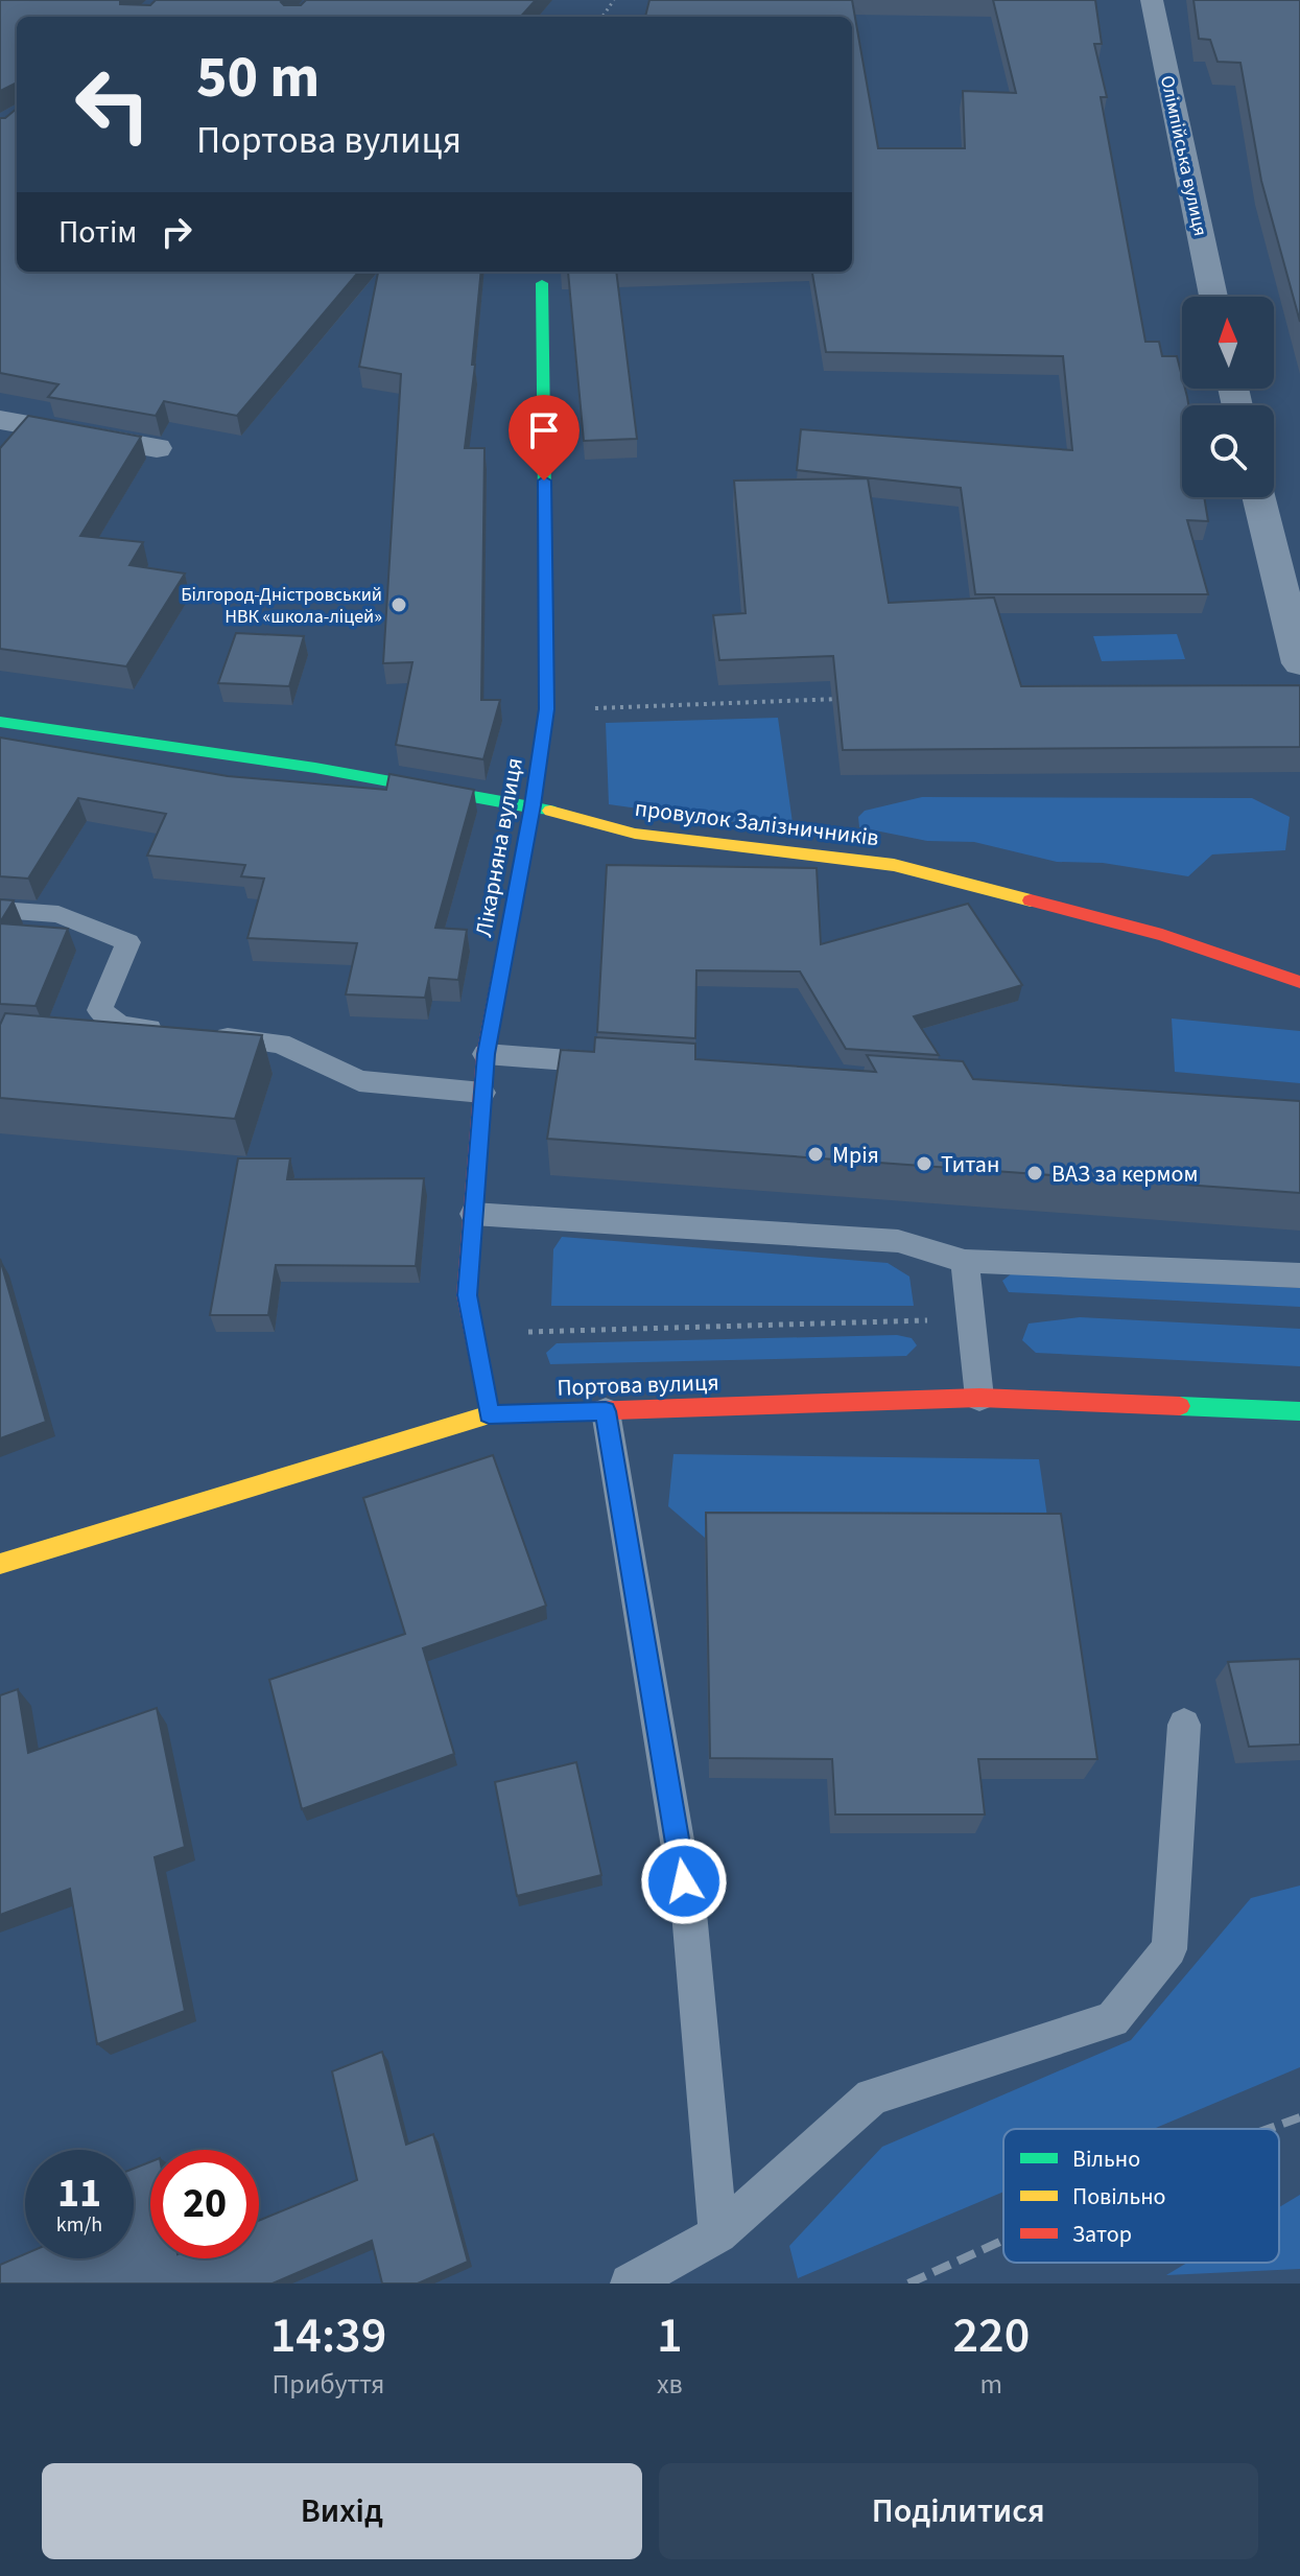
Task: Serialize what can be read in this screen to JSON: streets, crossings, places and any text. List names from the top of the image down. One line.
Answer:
{"streets":{"street":["Олімпійська вулиця","провулок Залізничників","Лікарняна вулиця","Портова вулиця"]},"crossings":[["провулок Залізничників","Лікарняна вулиця"],["Лікарняна вулиця","Портова вулиця"]],"places":["Білгород-Дністровський НВК «школа-ліцей»","Мрія","Титан","ВАЗ за кермом"],"legend":["Вільно","Повільно","Затор"],"north":"top","page":{"turn":["50 m","Портова вулиця"],"then":"Потім","speed":"11 km/h","limit":"20","eta":["14:39","Прибуття","1","хв","220","m"],"buttons":["Вихід","Поділитися"]}}
